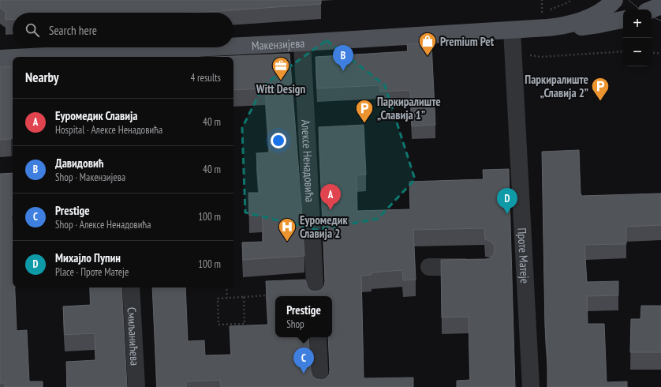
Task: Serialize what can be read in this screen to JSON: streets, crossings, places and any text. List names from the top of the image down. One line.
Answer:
{"streets":{"main road":["Макензијева"],"street":["Алексе Ненадовића","Проте Матеје","Смиљанићева"]},"crossings":[["Макензијева","Алексе Ненадовића"],["Макензијева","Проте Матеје"]],"places":{"shop":["Premium Pet"],"office":["Witt Design"],"parking":["Паркиралиште „Славија 2”","Паркиралиште „Славија 1”"],"hospital":["Еуромедик Славија 2"]},"page":{"map_buttons":["+","−"],"search":"Search here","pins":["B","A","D","C"],"heading":["Nearby","4 results"],"list":[{"mark":"A","name":"Еуромедик Славија","note":"Hospital · Алексе Ненадовића","value":"40 m"},{"mark":"B","name":"Давидовић","note":"Shop · Макензијева","value":"40 m"},{"mark":"C","name":"Prestige","note":"Shop · Алексе Ненадовића","value":"100 m"},{"mark":"D","name":"Михајло Пупин","note":"Place · Проте Матеје","value":"100 m"}],"popup":["Prestige","Shop"]}}
